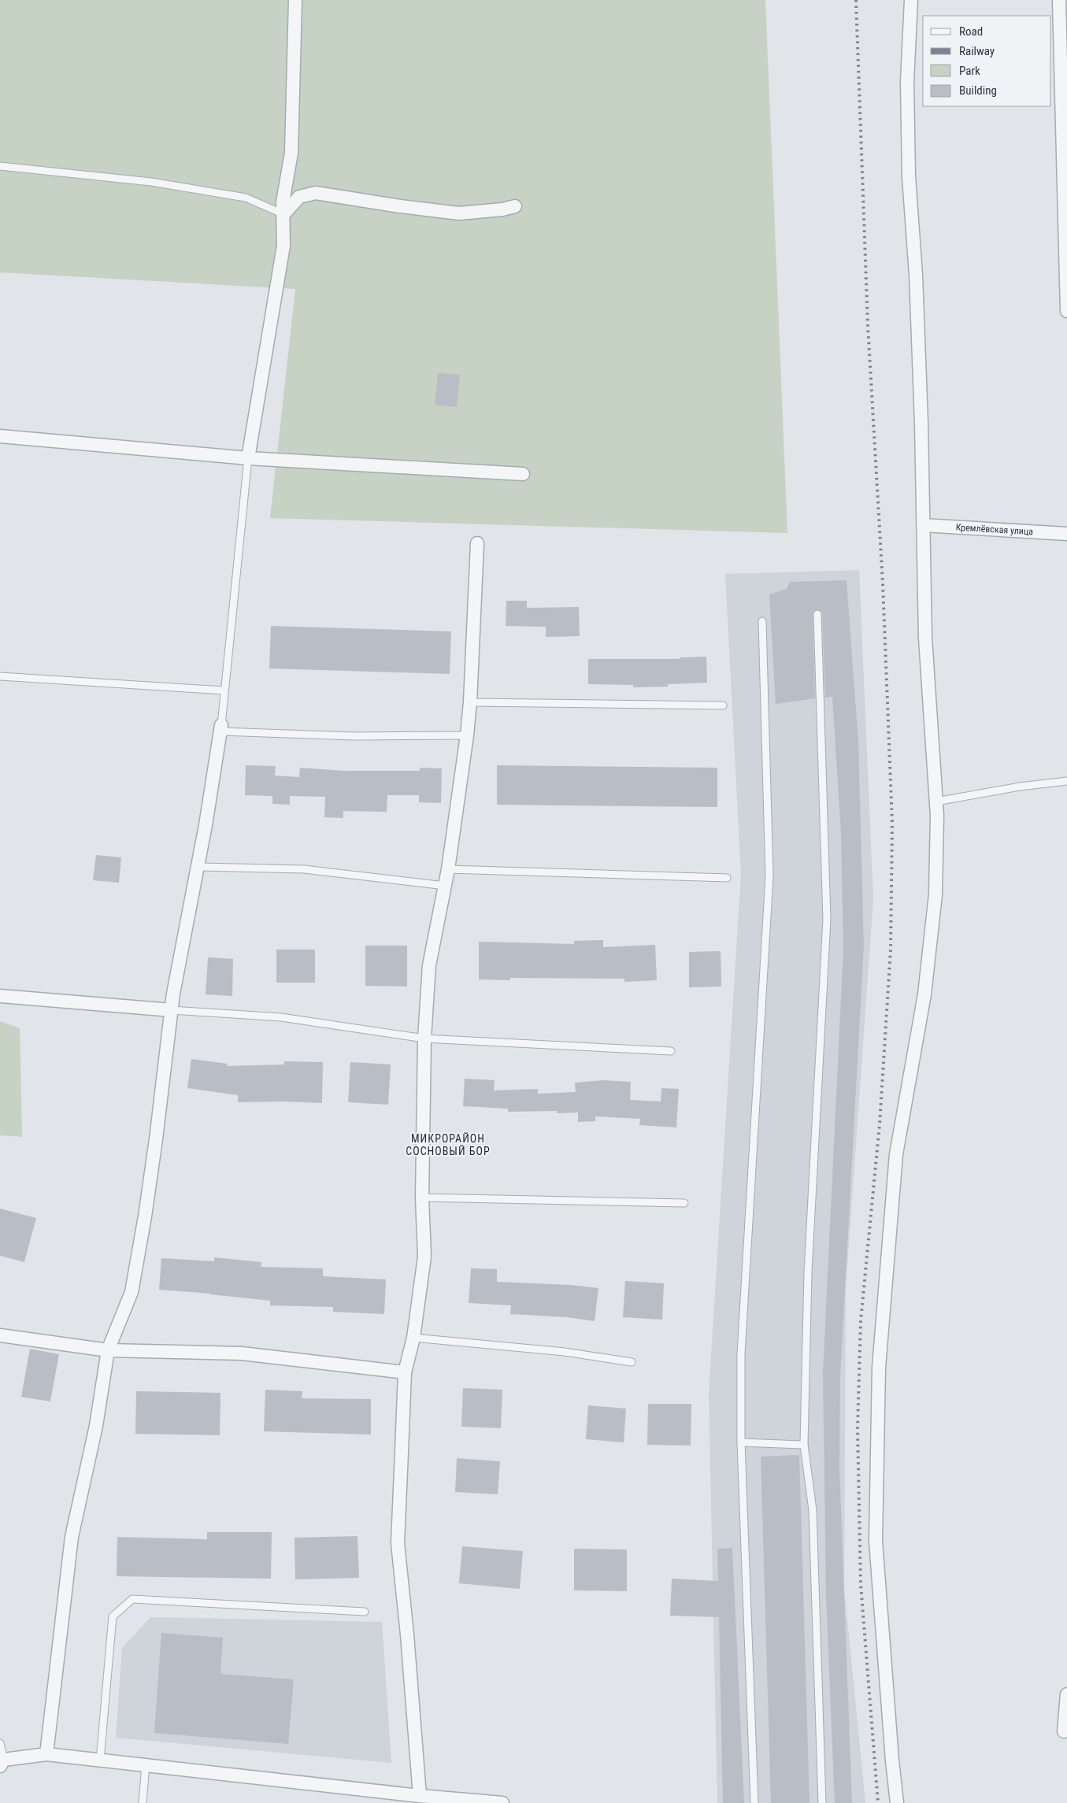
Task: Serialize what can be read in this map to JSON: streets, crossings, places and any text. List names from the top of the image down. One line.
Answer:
{"streets":{"street":["Кремлёвская улица"]},"districts":["МИКРОРАЙОН СОСНОВЫЙ БОР"],"legend":["Road","Railway","Park","Building"]}
